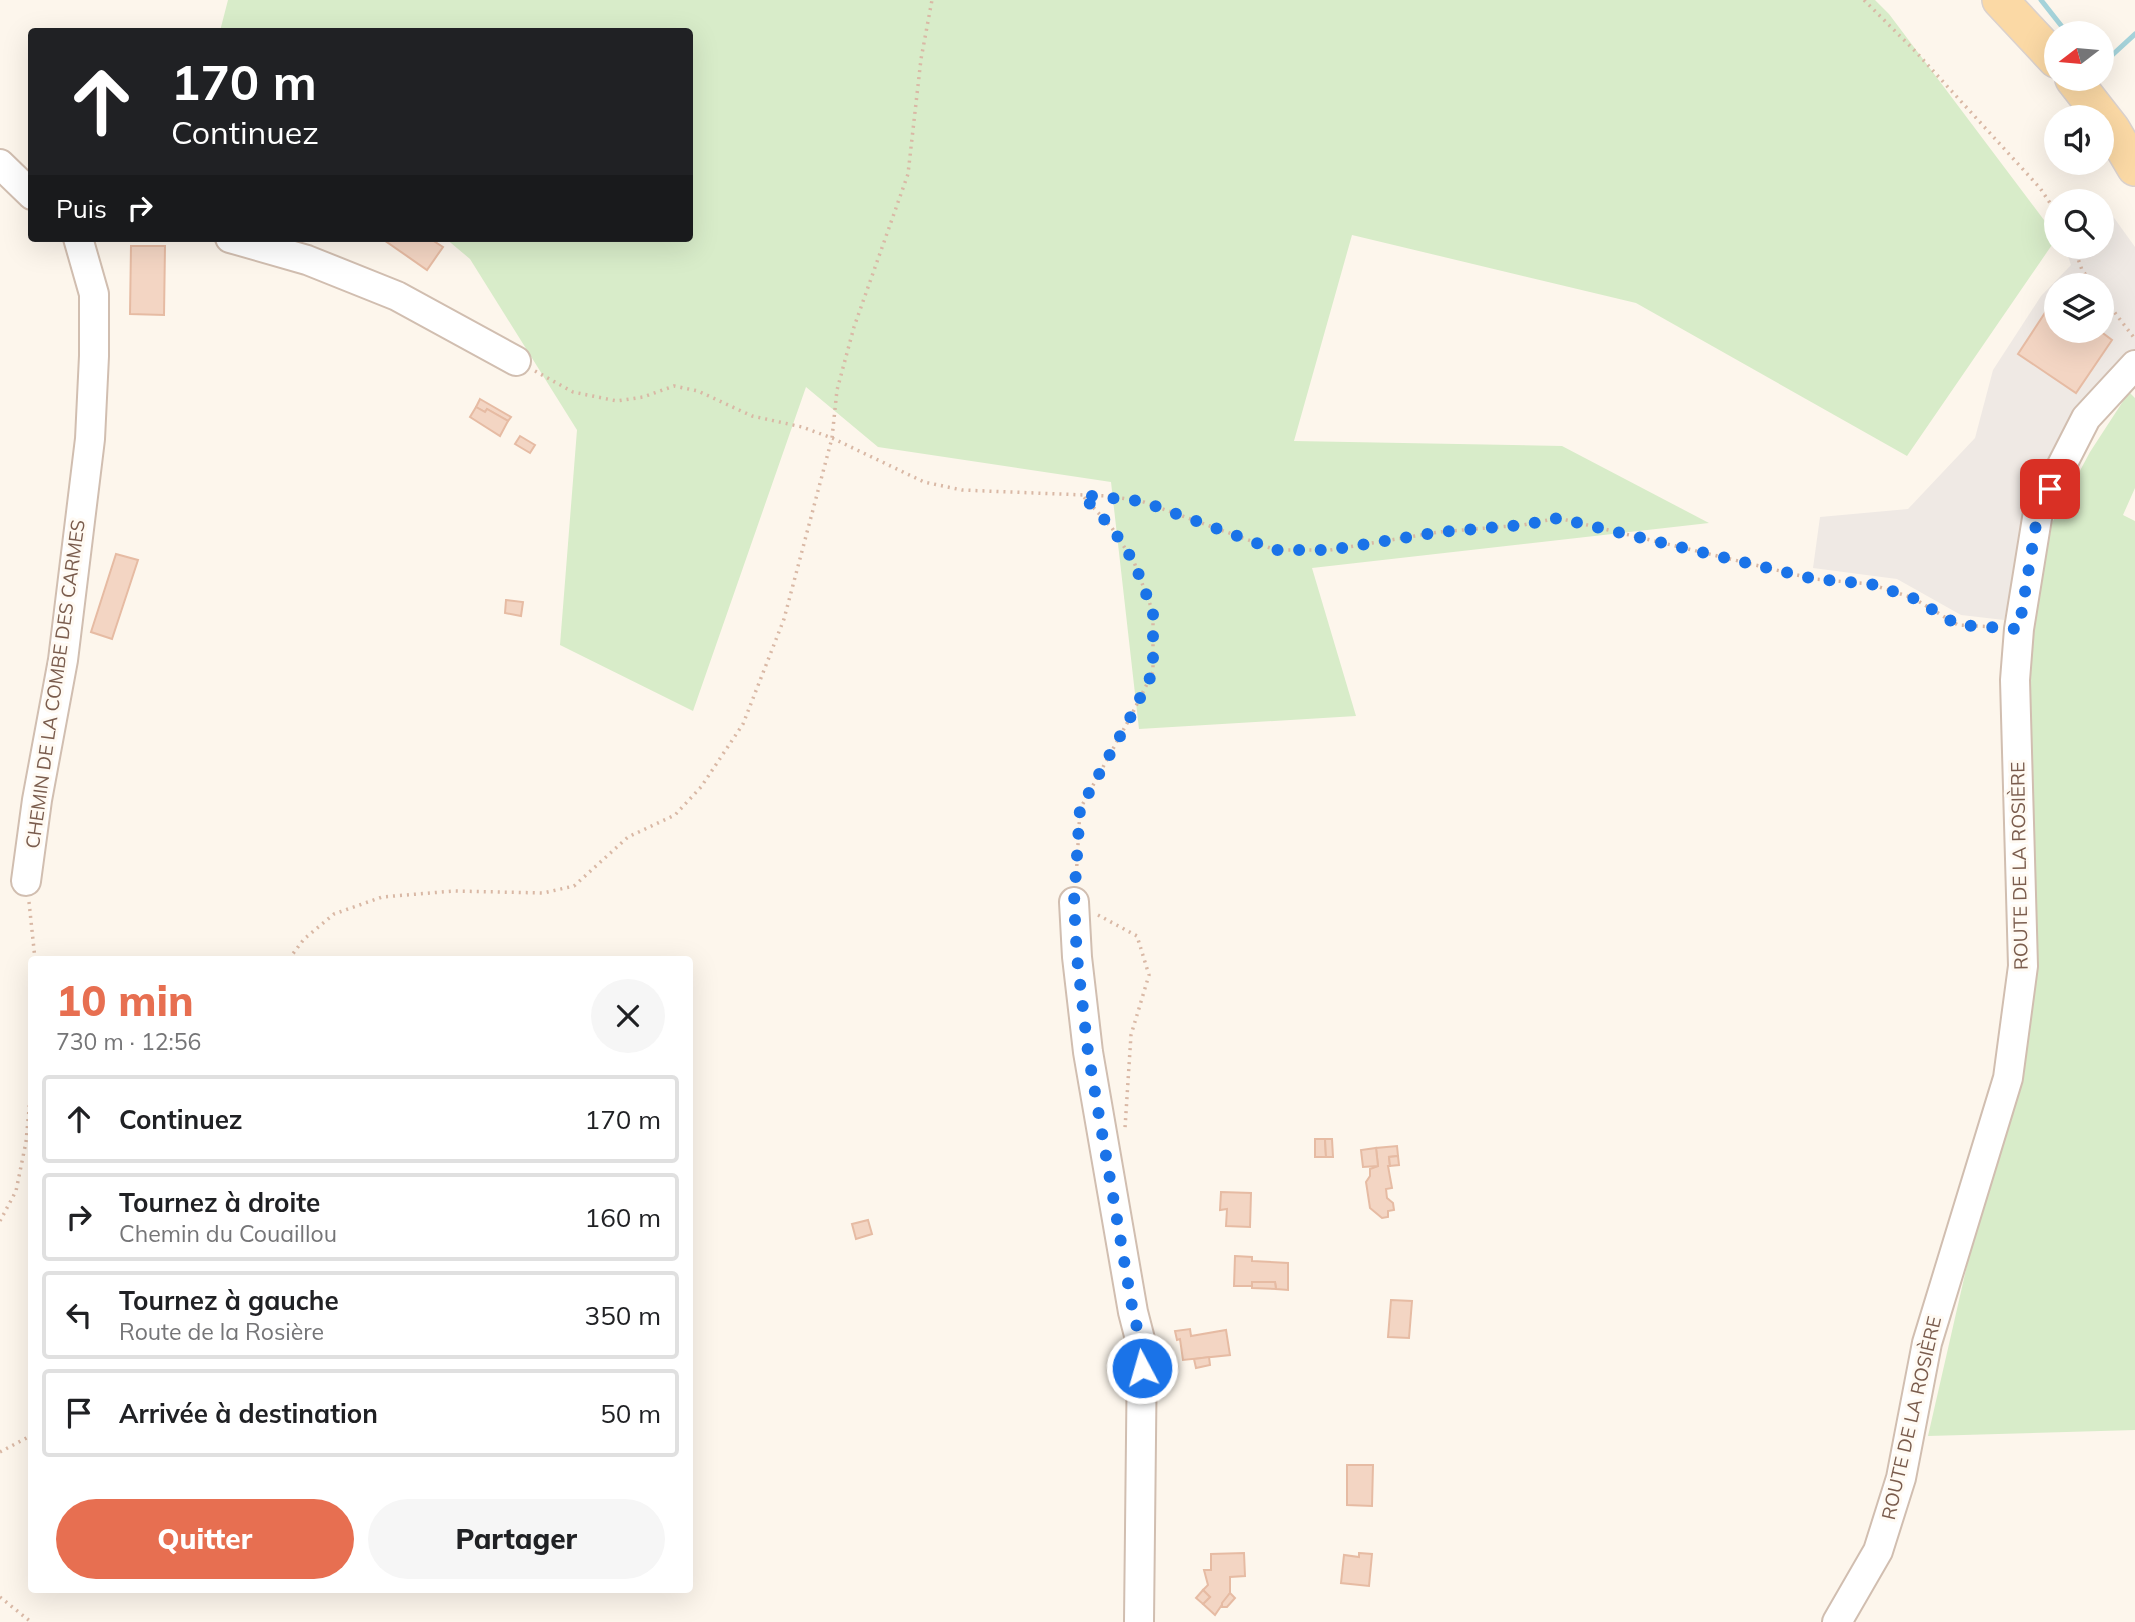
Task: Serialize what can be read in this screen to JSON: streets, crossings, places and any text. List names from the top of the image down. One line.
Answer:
{"streets":{"street":["CHEMIN DE LA COMBE DES CARMES","ROUTE DE LA ROSIÈRE"]},"north":"left","page":{"turn":["170 m","Continuez"],"then":"Puis","heading":["10 min","730 m · 12:56"],"list":[{"name":"Continuez","value":"170 m"},{"name":"Tournez à droite","note":"Chemin du Couaillou","value":"160 m"},{"name":"Tournez à gauche","note":"Route de la Rosière","value":"350 m"},{"name":"Arrivée à destination","value":"50 m"}],"buttons":["Quitter","Partager"]}}
